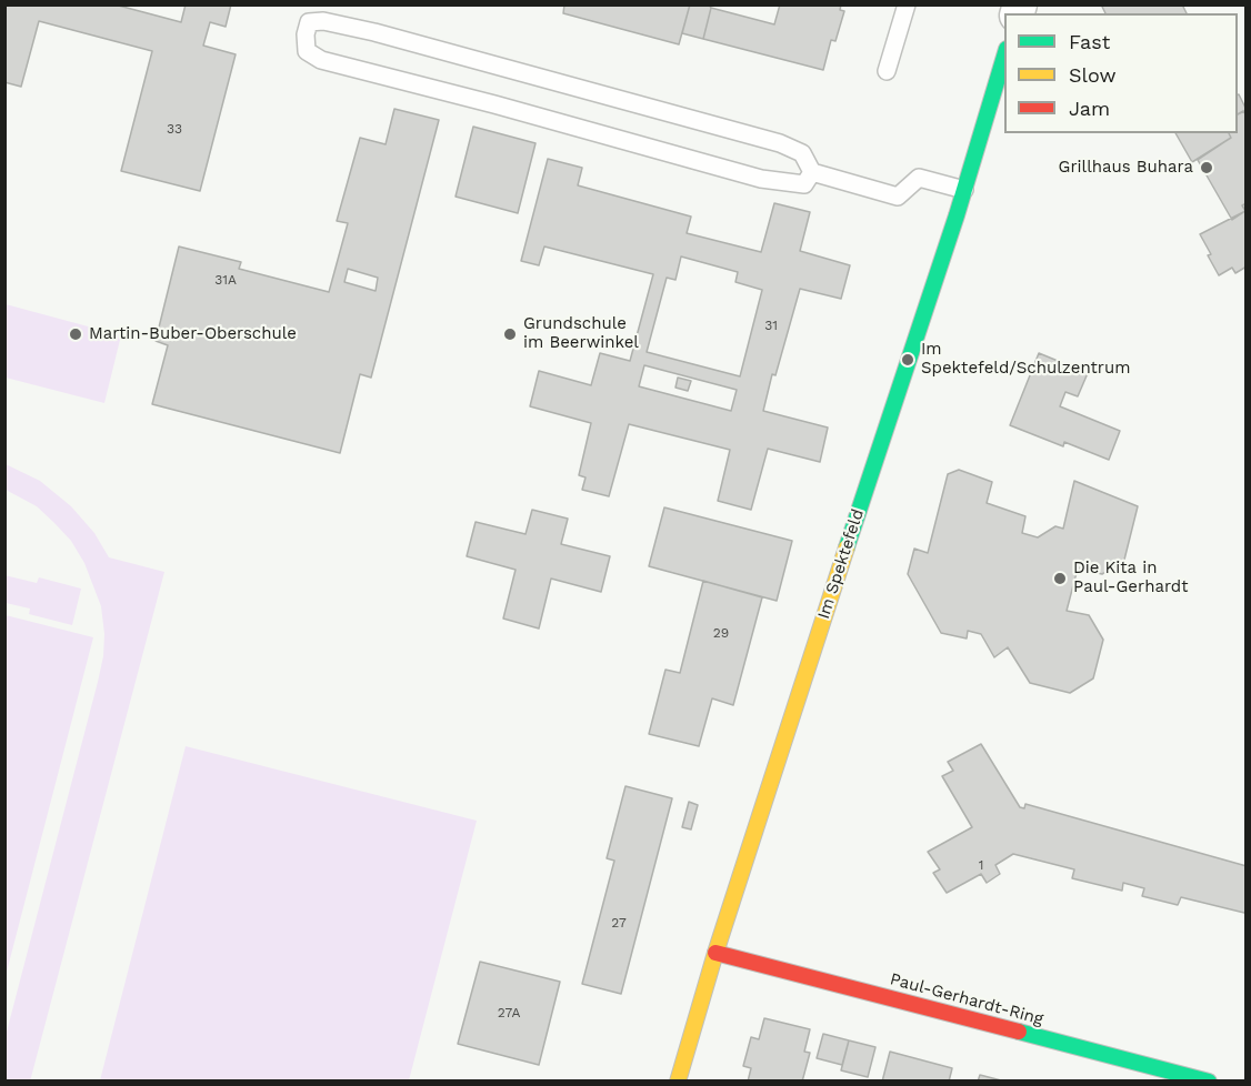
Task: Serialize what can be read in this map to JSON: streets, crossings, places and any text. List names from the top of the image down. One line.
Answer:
{"streets":{"street":["Im Spektefeld","Paul-Gerhardt-Ring"]},"crossings":[["Im Spektefeld","Paul-Gerhardt-Ring"]],"places":["Grillhaus Buhara","Martin-Buber-Oberschule","Grundschule im Beerwinkel","Im Spektefeld/Schulzentrum","Die Kita in Paul-Gerhardt"],"house_numbers":["33","31A","31","29","1","27","27A"],"legend":["Fast","Slow","Jam"]}
